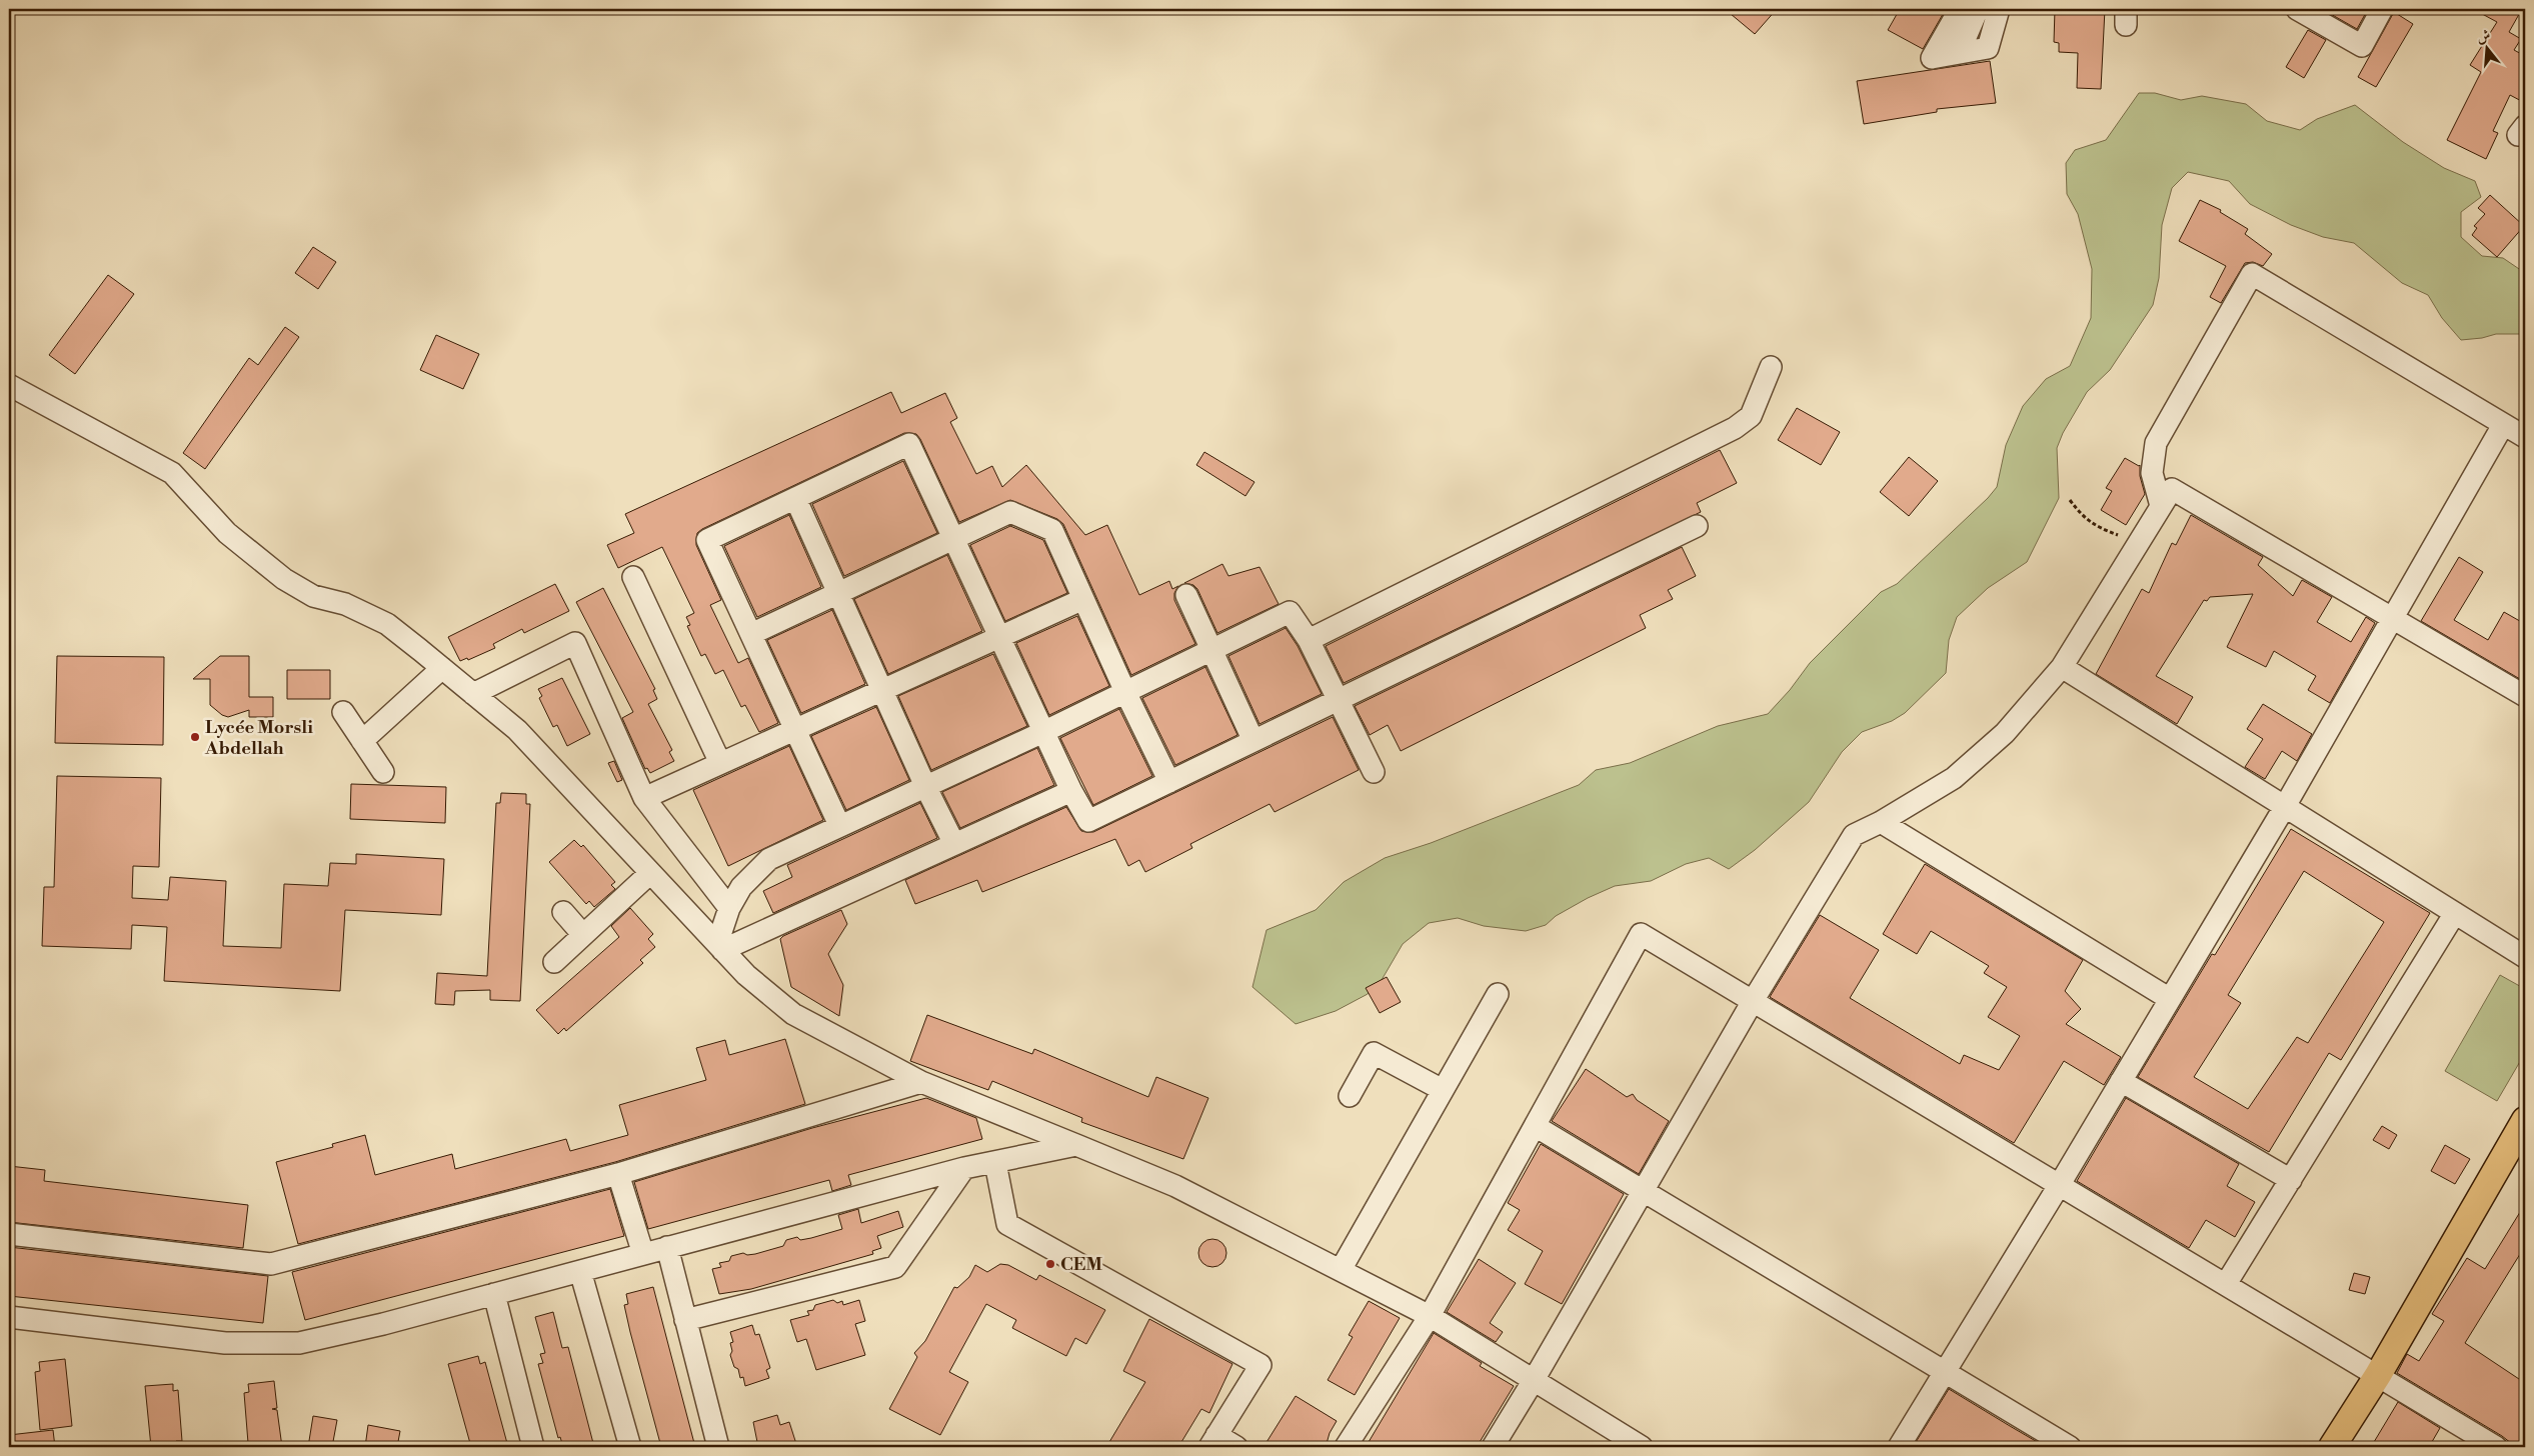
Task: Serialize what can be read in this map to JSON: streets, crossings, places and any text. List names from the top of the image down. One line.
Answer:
{"places":["Lycée Morsli Abdellah","CEM"],"north":"top"}
